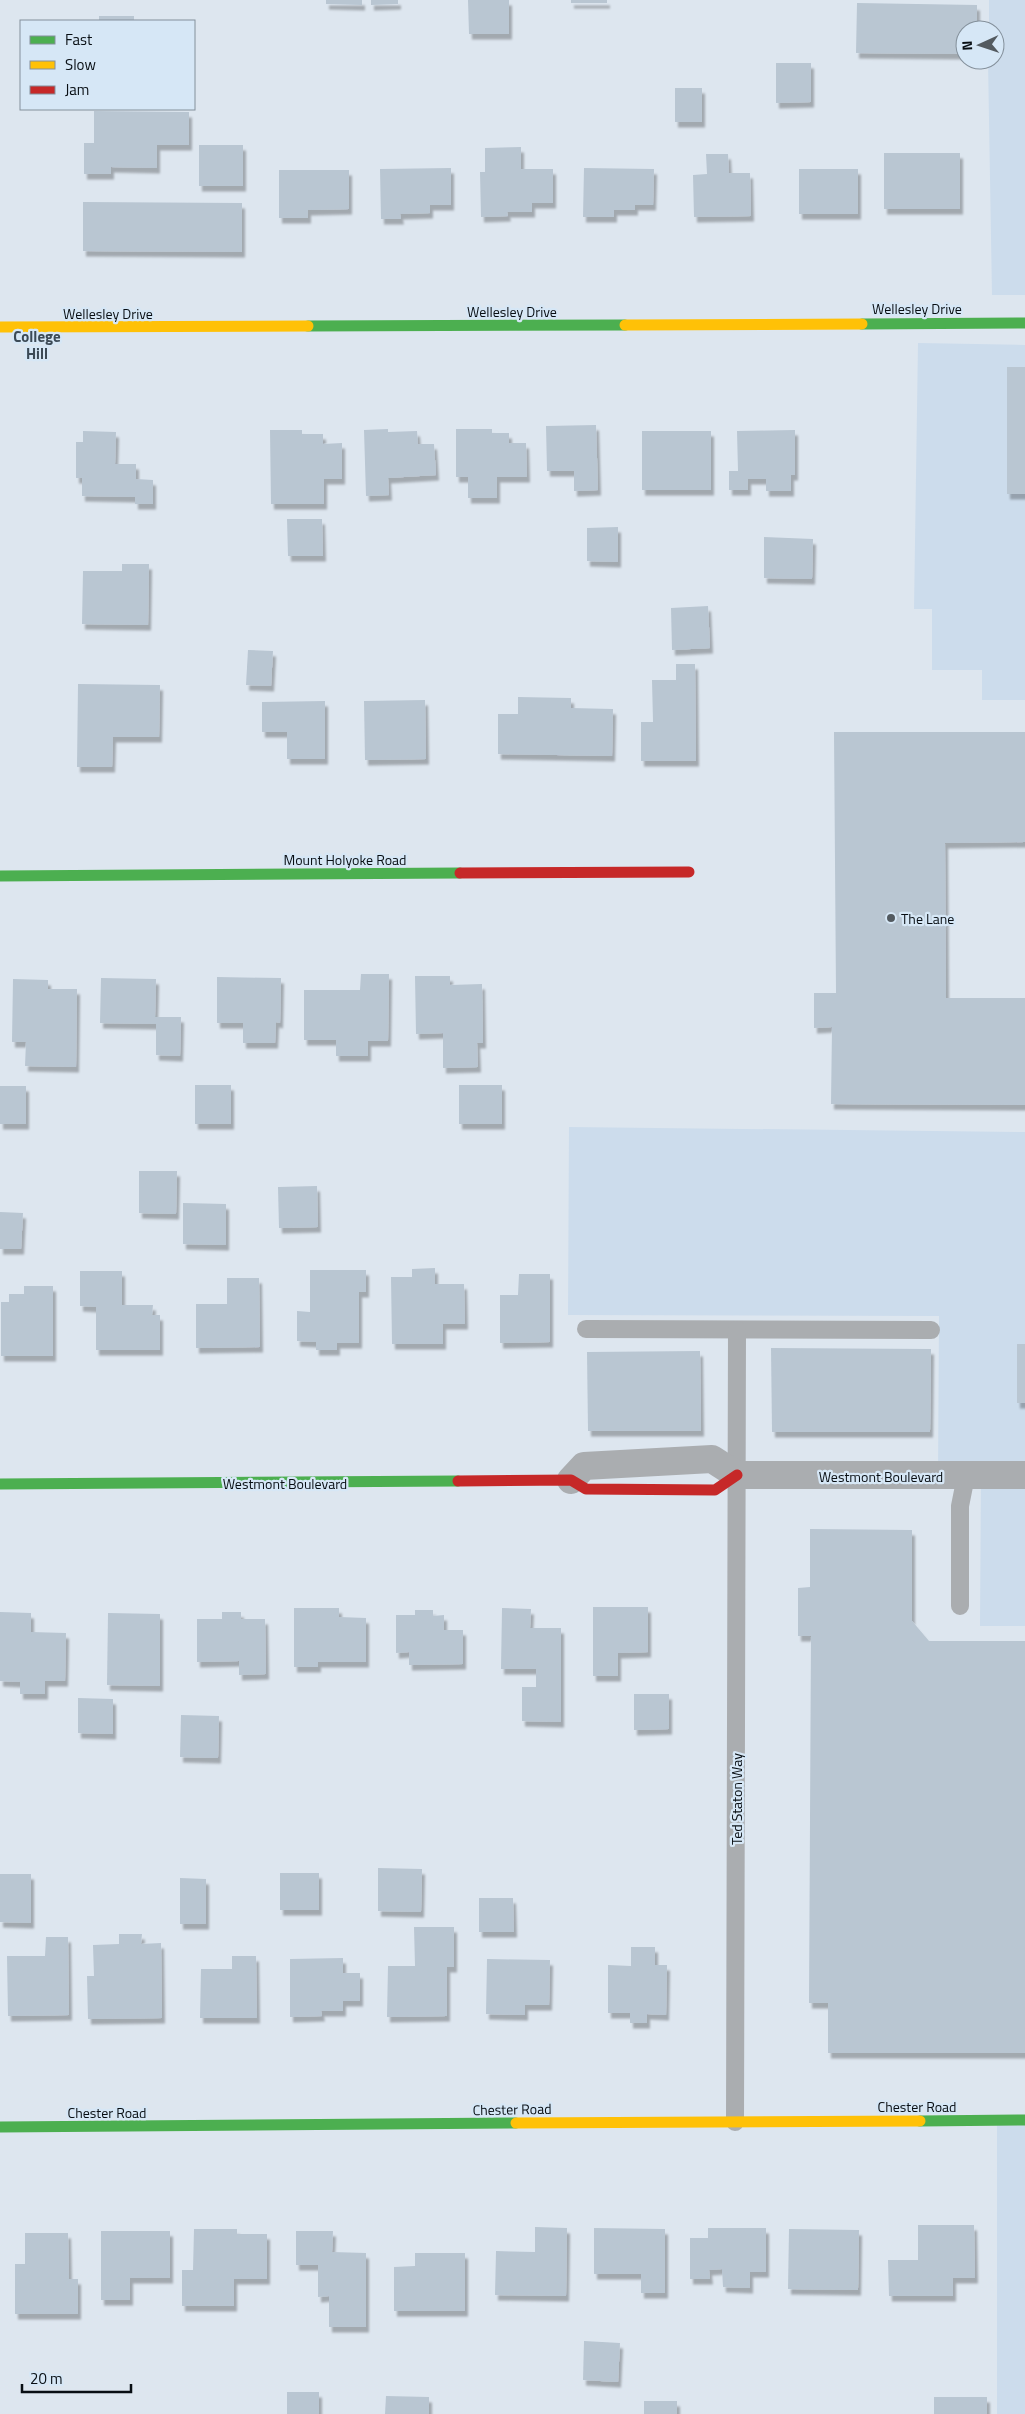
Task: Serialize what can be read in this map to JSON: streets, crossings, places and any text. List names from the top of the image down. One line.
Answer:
{"streets":{"street":["Wellesley Drive","Mount Holyoke Road","Westmont Boulevard","Chester Road"],"lane":["Ted Staton Way"]},"crossings":[["Westmont Boulevard","Ted Staton Way"],["Ted Staton Way","Chester Road"]],"districts":["College Hill"],"places":["The Lane"],"legend":["Fast","Slow","Jam"],"scale_bar":"20 m","north":"left"}
